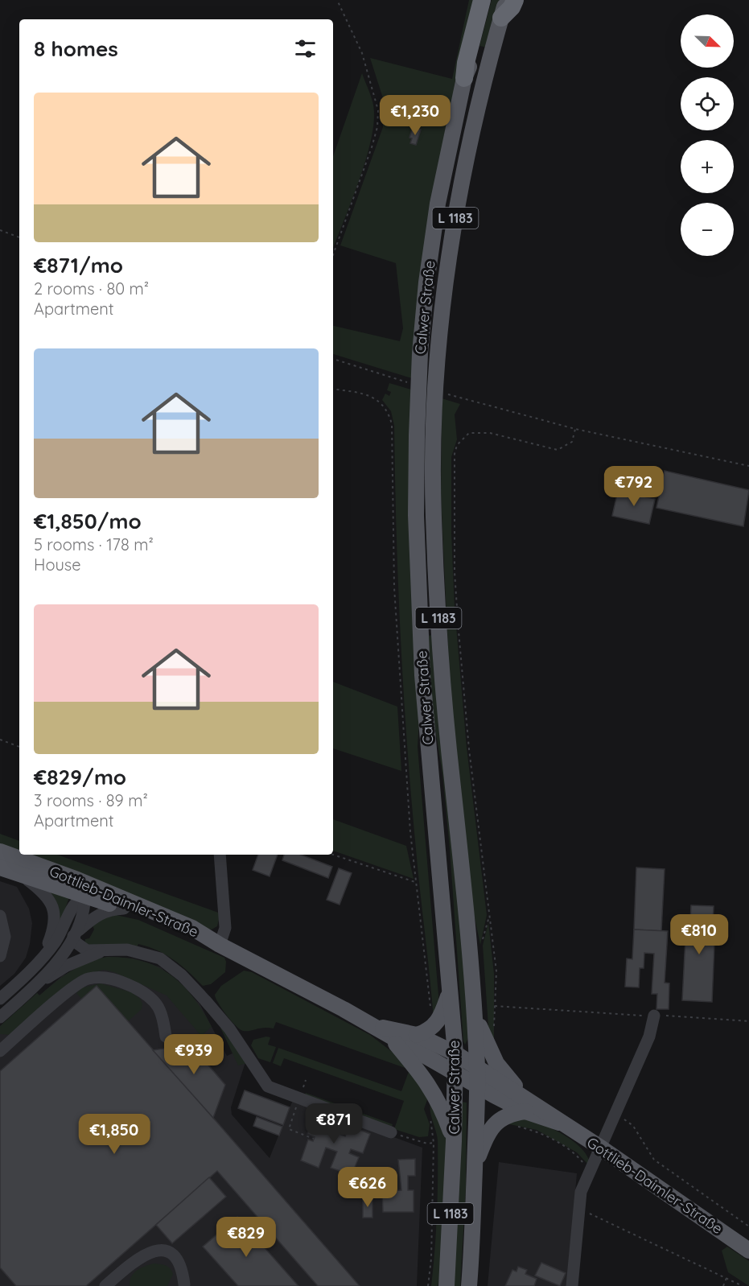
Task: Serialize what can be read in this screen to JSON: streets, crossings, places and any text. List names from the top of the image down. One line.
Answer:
{"streets":{"main road":["L 1183","Calwer Straße","Gottlieb-Daimler-Straße"]},"crossings":[["Calwer Straße","Gottlieb-Daimler-Straße"]],"north":"bottom right","page":{"map_buttons":["+","−"],"heading":"8 homes","list":[{"name":"€871/mo","note":"2 rooms · 80 m² · Apartment"},{"name":"€1,850/mo","note":"5 rooms · 178 m² · House"},{"name":"€829/mo","note":"3 rooms · 89 m² · Apartment"}],"price":["€1,230","€792","€810","€939","€871","€1,850","€626","€829"]}}
